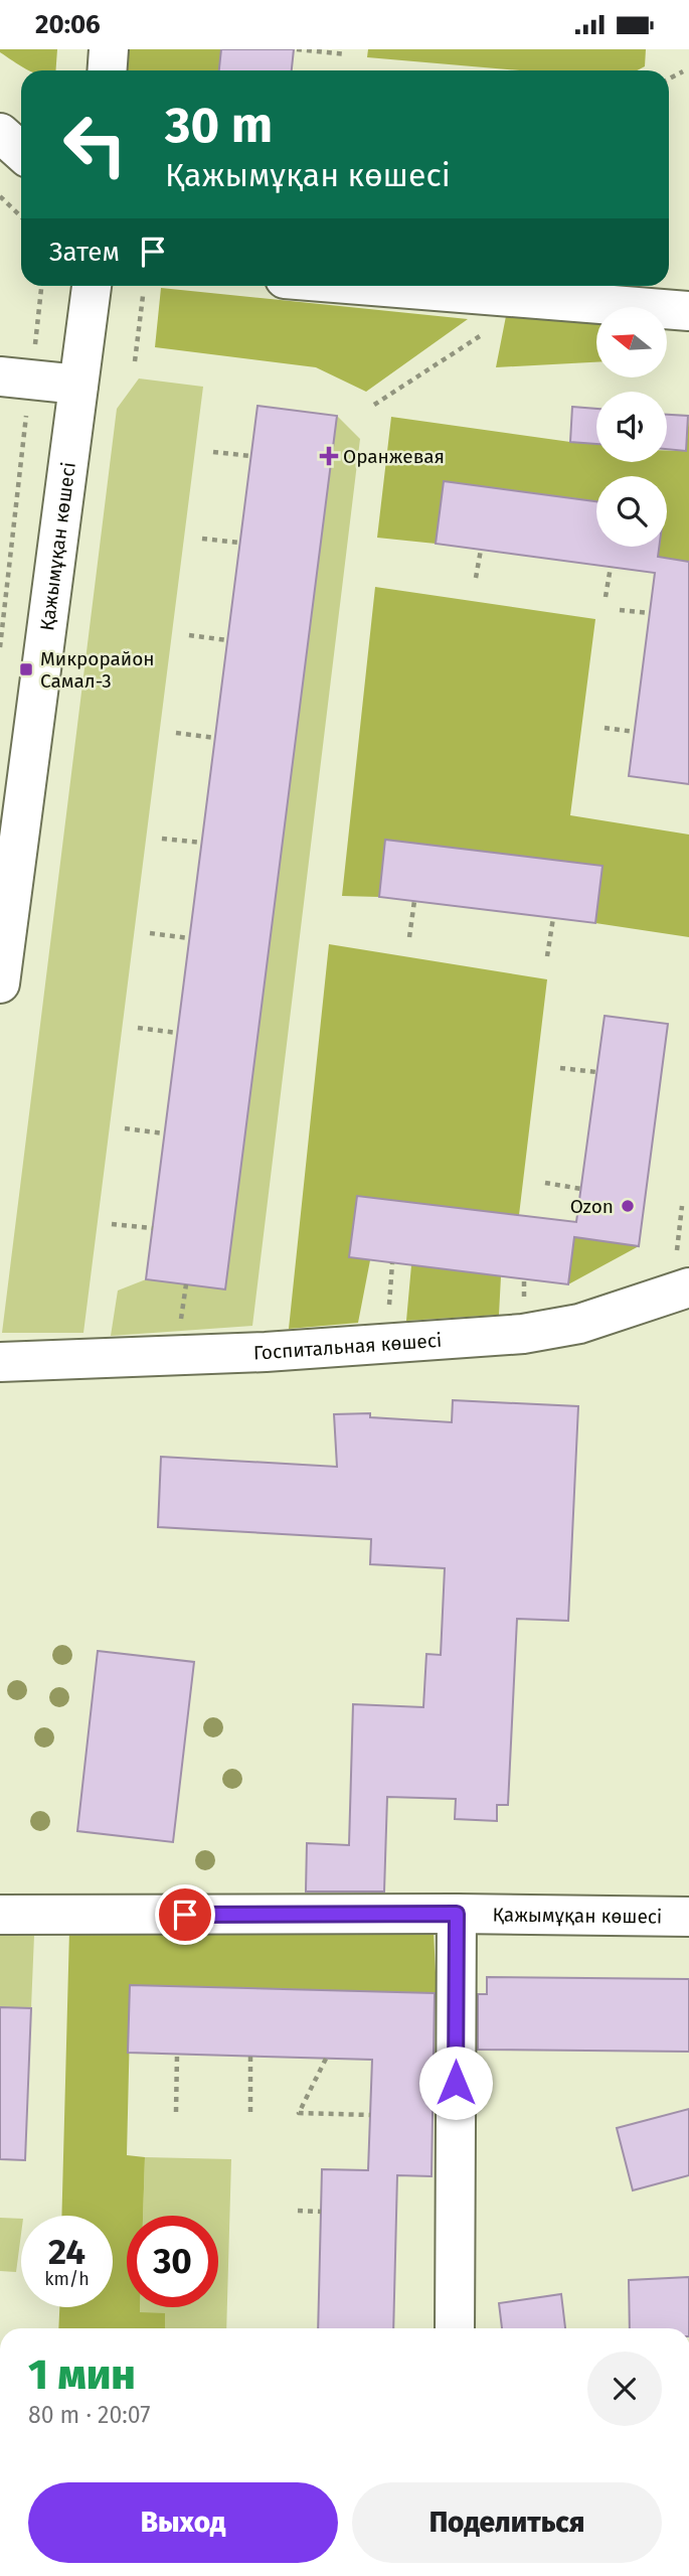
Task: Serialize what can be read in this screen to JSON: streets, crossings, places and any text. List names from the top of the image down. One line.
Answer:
{"streets":{"street":["Қажымұқан көшесі","Госпитальная көшесі"]},"places":{"health":["Оранжевая"],"transit":["Микрорайон Самал-3"],"other":["Ozon"]},"north":"left","page":{"status":"20:06","turn":["30 m","Қажымұқан көшесі"],"then":"Затем","speed":"24 km/h","limit":"30","heading":["1 мин","80 m · 20:07"],"buttons":["Выход","Поделиться"]}}
